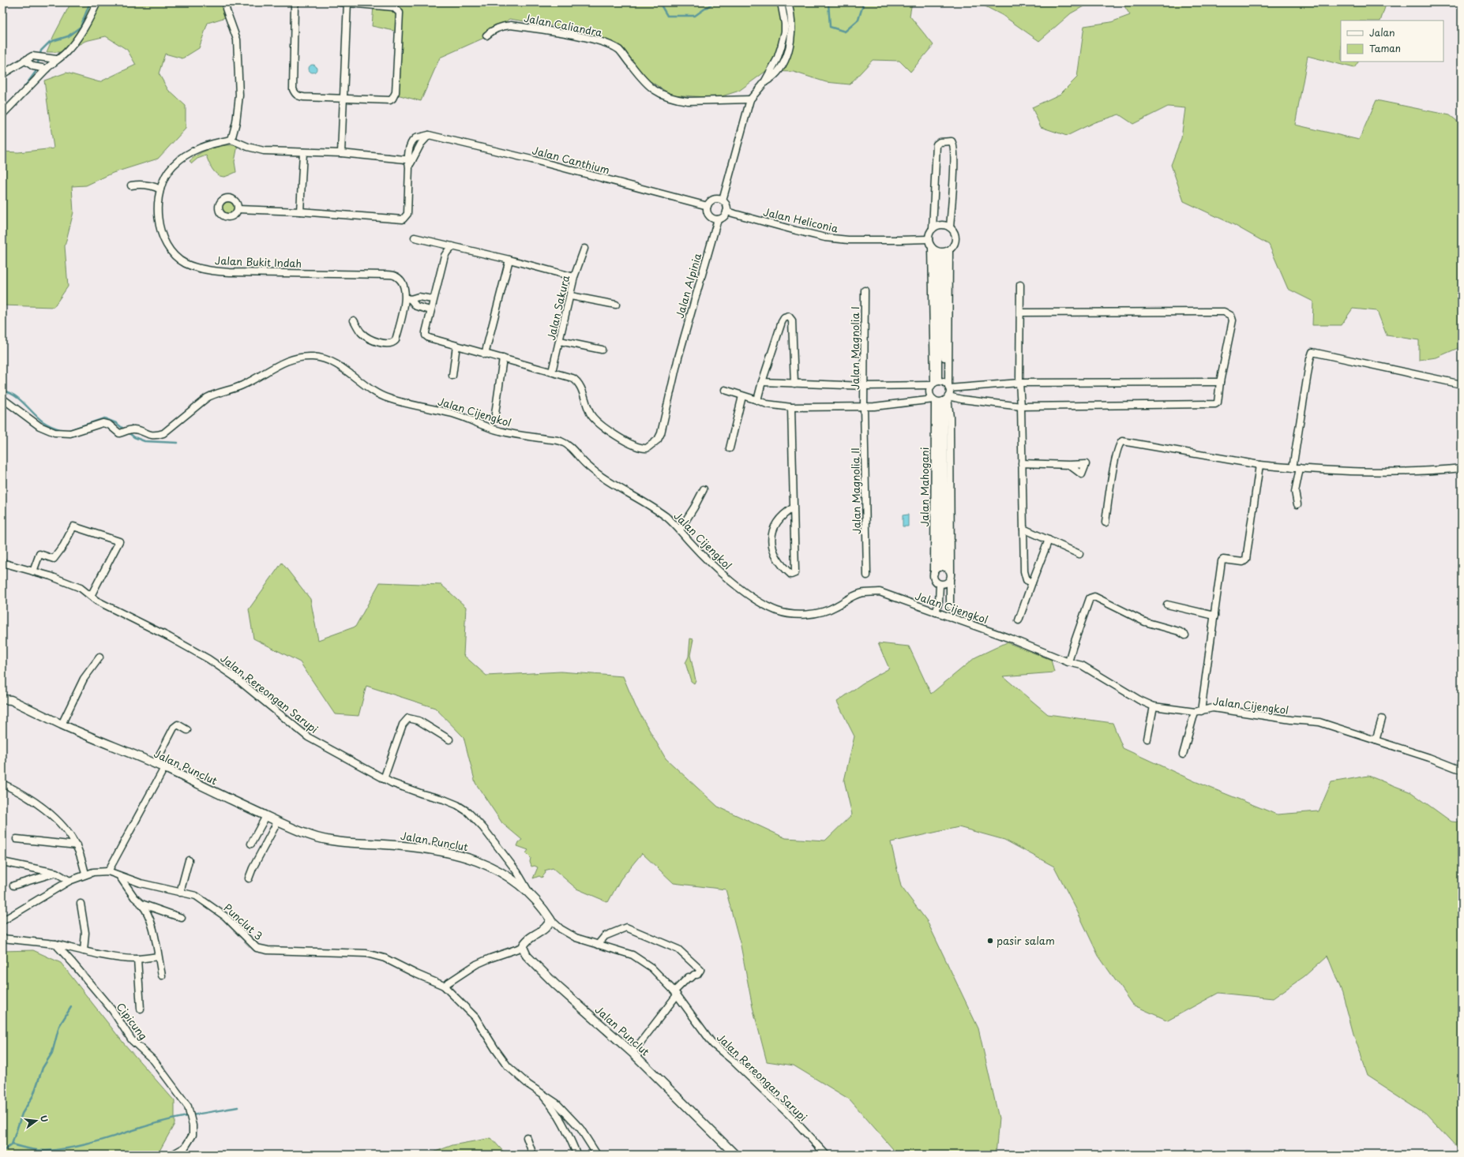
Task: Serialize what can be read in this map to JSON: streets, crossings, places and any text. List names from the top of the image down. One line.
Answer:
{"streets":{"main road":["Jalan Punclut"],"street":["Jalan Caliandra","Jalan Canthium","Jalan Heliconia","Jalan Bukit Indah","Jalan Alpinia","Jalan Sakura","Jalan Magnolia I","Jalan Cijengkol","Jalan Mahogani","Jalan Magnolia II","Jalan Rereongan Sarupi","Punclut 3","Cipicung"]},"crossings":[["Jalan Canthium","Jalan Heliconia"],["Jalan Canthium","Jalan Alpinia"],["Jalan Heliconia","Jalan Alpinia"],["Jalan Alpinia","Jalan Sakura"],["Jalan Magnolia I","Jalan Magnolia II"],["Jalan Rereongan Sarupi","Jalan Punclut"]],"places":["pasir salam"],"legend":["Jalan","Taman"],"north":"right"}
